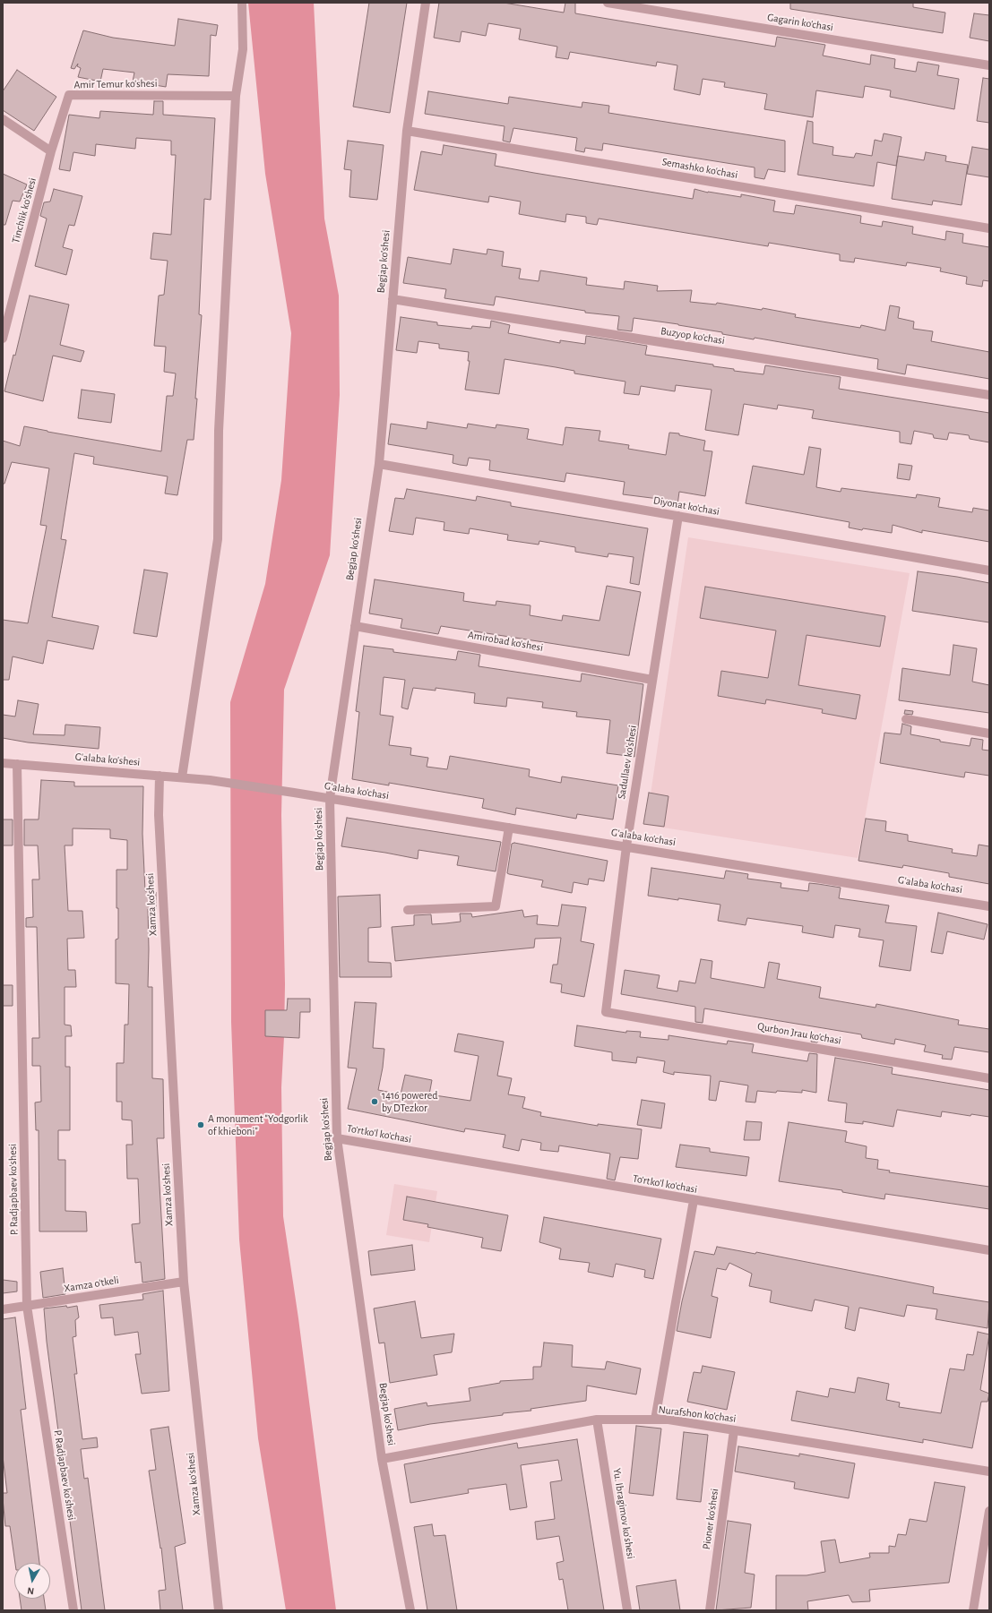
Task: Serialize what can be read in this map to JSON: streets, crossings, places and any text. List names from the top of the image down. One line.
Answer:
{"streets":{"street":["Gagarin ko'chasi","Amir Temur ko'shesi","Semashko ko'chasi","Tinchlik ko'shesi","Begjap ko'shesi","Buzyop ko'chasi","Diyonat ko'chasi","Amirobad ko'shesi","G'alaba ko'shesi","Sadullaev ko'shesi","G'alaba ko'chasi","Xamza ko'shesi","Qurbon Jrau ko'chasi","To'rtko'l ko'chasi","P. Radjapbaev ko'shesi","Xamza o'tkeli","Nurafshon ko'chasi","Yu. Ibragimov ko'shesi","Pioner ko'shesi"]},"crossings":[["Amir Temur ko'shesi","Tinchlik ko'shesi"],["Semashko ko'chasi","Begjap ko'shesi"],["Begjap ko'shesi","Buzyop ko'chasi"],["Begjap ko'shesi","Diyonat ko'chasi"],["Begjap ko'shesi","Amirobad ko'shesi"],["Begjap ko'shesi","G'alaba ko'chasi"],["Begjap ko'shesi","To'rtko'l ko'chasi"],["Begjap ko'shesi","Nurafshon ko'chasi"],["Diyonat ko'chasi","Sadullaev ko'shesi"],["Amirobad ko'shesi","Sadullaev ko'shesi"],["G'alaba ko'shesi","G'alaba ko'chasi"],["G'alaba ko'shesi","Xamza ko'shesi"],["G'alaba ko'shesi","P. Radjapbaev ko'shesi"],["Sadullaev ko'shesi","G'alaba ko'chasi"],["Sadullaev ko'shesi","Qurbon Jrau ko'chasi"],["Xamza ko'shesi","Xamza o'tkeli"],["P. Radjapbaev ko'shesi","Xamza o'tkeli"],["Nurafshon ko'chasi","Yu. Ibragimov ko'shesi"],["Nurafshon ko'chasi","Pioner ko'shesi"]],"places":["1416 powered by DTezkor","A monument \"Yodgorlik of khieboni\""],"north":"bottom"}
